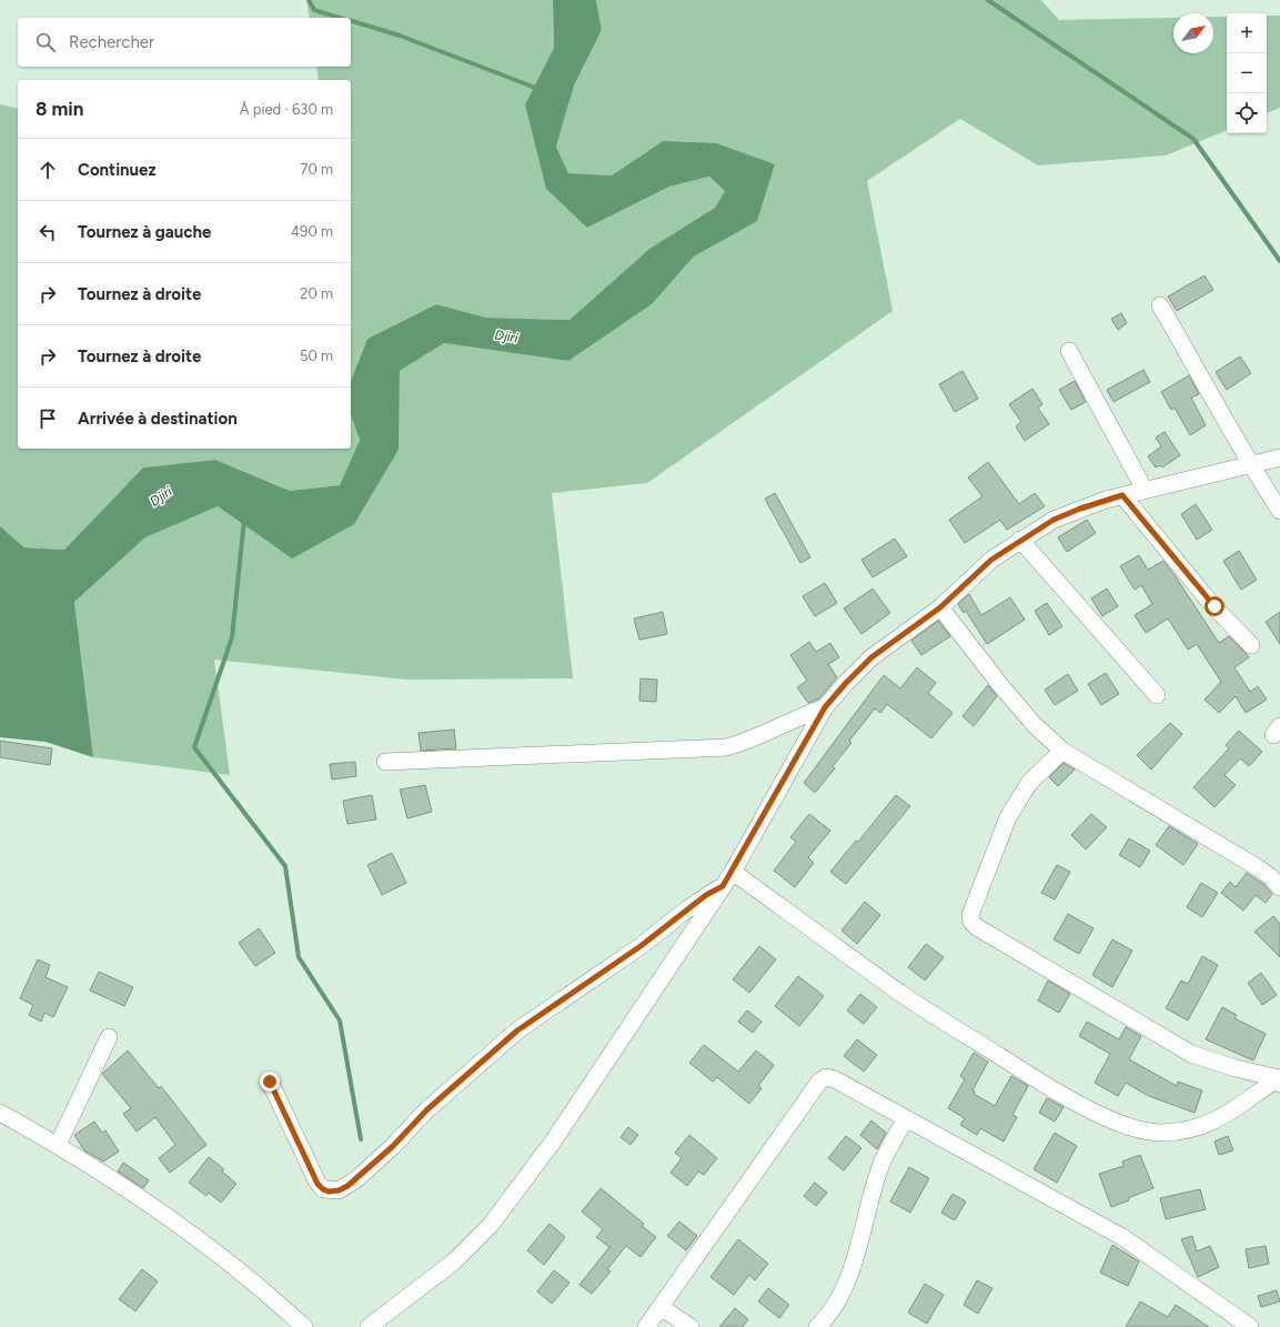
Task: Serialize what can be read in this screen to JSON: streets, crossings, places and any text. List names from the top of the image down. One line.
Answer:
{"water":["Djiri"],"north":"top right","page":{"map_buttons":["+","−"],"search":"Rechercher","heading":["8 min","À pied · 630 m"],"list":[["Continuez","70 m"],["Tournez à gauche","490 m"],["Tournez à droite","20 m"],["Tournez à droite","50 m"],"Arrivée à destination"]}}
